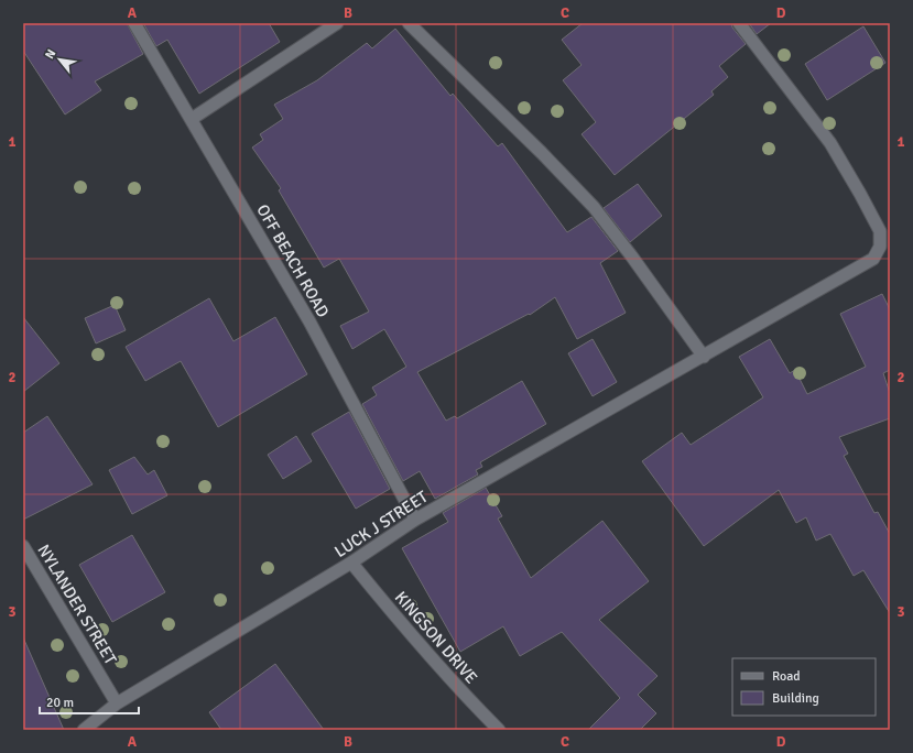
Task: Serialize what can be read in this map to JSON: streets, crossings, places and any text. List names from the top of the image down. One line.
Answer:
{"streets":{"street":["OFF BEACH ROAD","LUCK J STREET","NYLANDER STREET","KINGSON DRIVE"]},"crossings":[["OFF BEACH ROAD","LUCK J STREET"],["LUCK J STREET","NYLANDER STREET"],["LUCK J STREET","KINGSON DRIVE"]],"legend":["Road","Building"],"scale_bar":"20 m","north":"top left","grid":{"columns":["A","B","C","D"],"rows":["1","2","3"]}}
